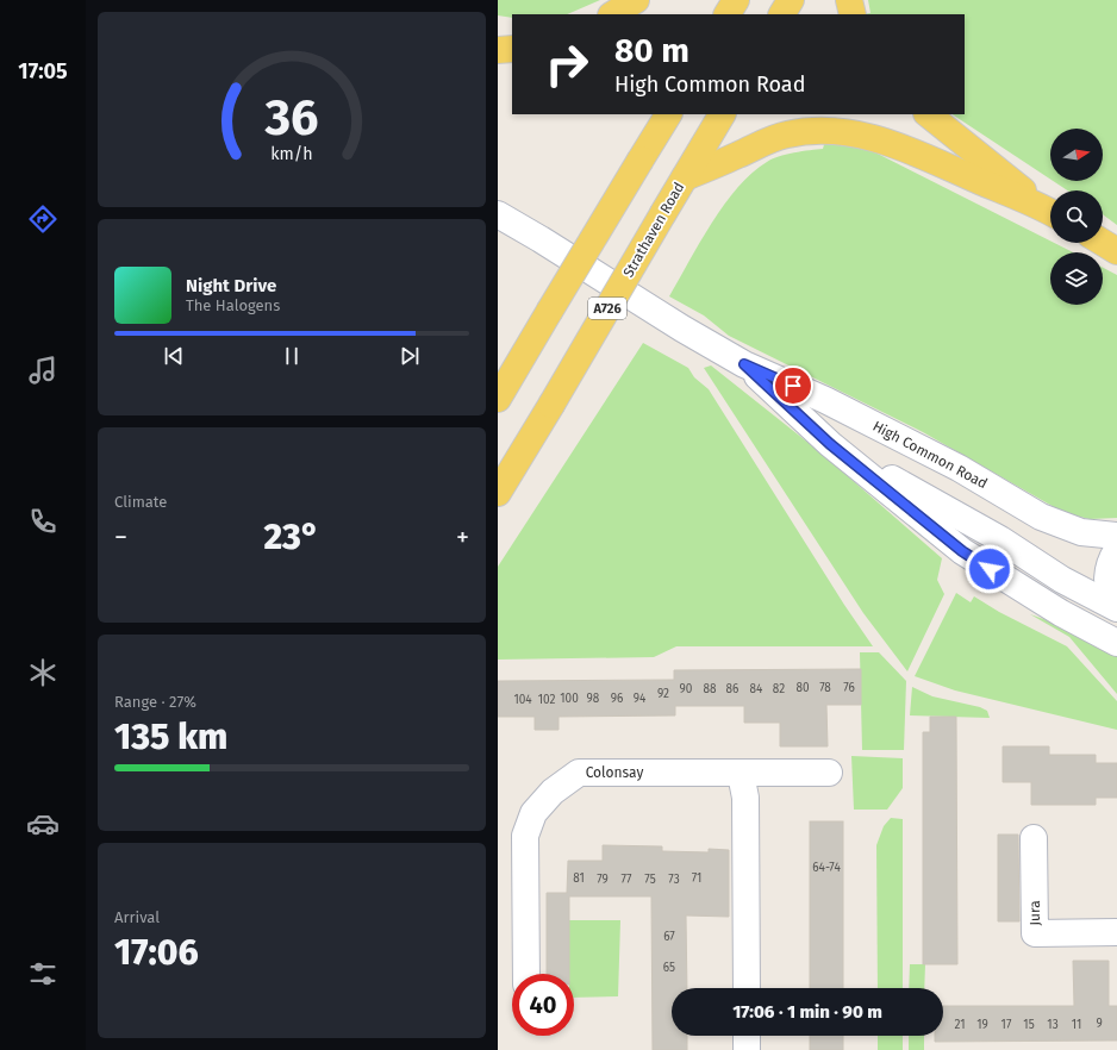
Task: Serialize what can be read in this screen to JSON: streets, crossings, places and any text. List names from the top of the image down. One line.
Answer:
{"streets":{"main road":["Strathaven Road","A726"],"street":["High Common Road","Colonsay","Jura"]},"house_numbers":["80","78","76","90","88","86","84","82","92","100","98","96","94","104","102","64-74","81","71","79","77","75","73","67","65","9","21","19","17","15","13","11"],"north":"right","page":{"tabs":"17:05","turn":["80 m","High Common Road"],"song":["Night Drive","The Halogens"],"tile":["Climate",["Range · 27%","135 km"],["Arrival","17:06"]],"heat":["−","23°","+"],"limit":"40","trip":"17:06 · 1 min · 90 m","gauge":["36","km/h"]}}
